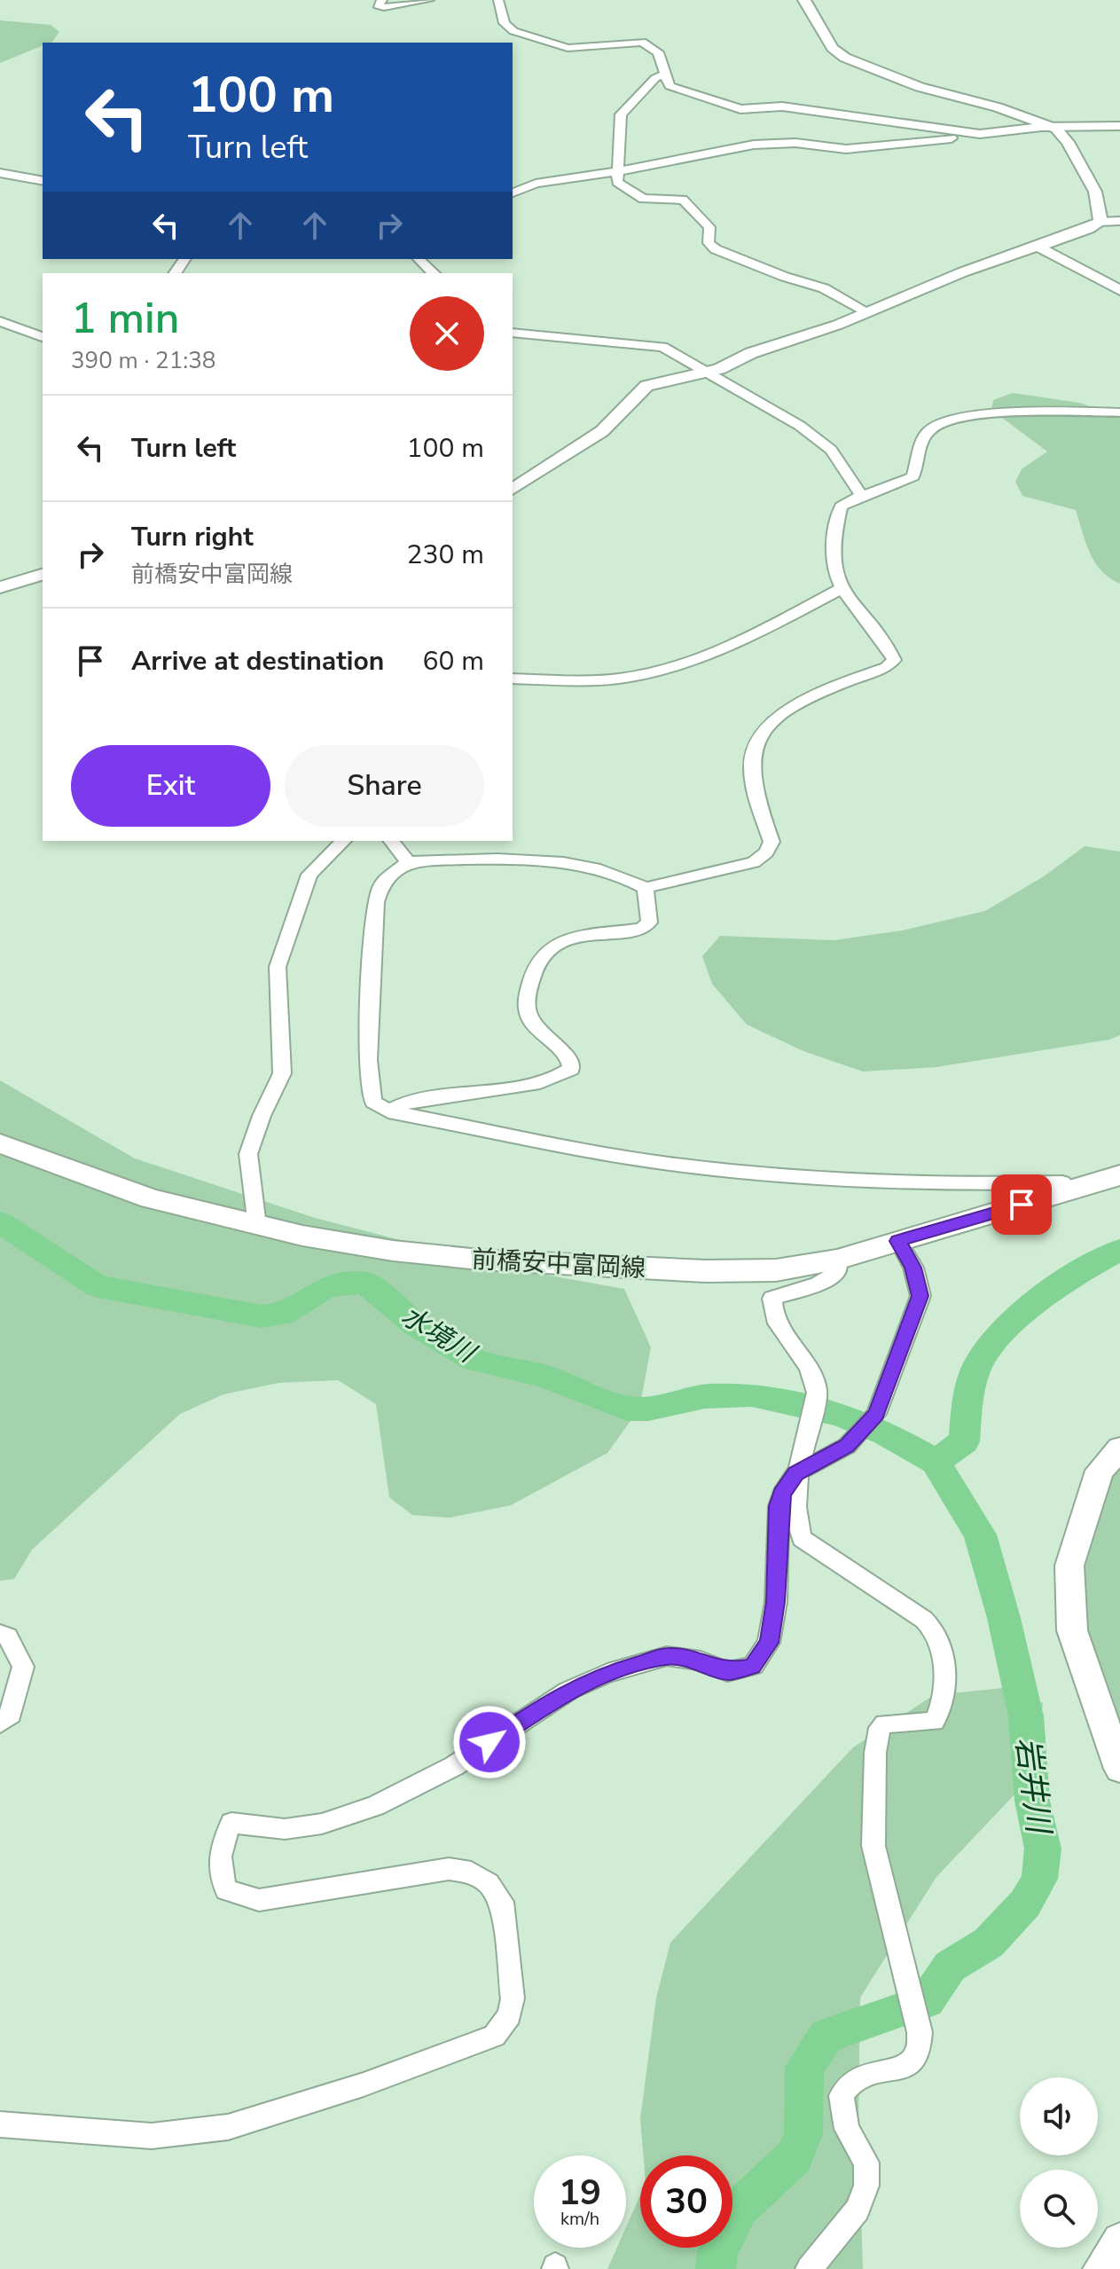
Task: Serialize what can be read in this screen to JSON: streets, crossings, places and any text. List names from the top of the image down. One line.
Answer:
{"streets":{"main road":["前橋安中富岡線"]},"water":["水境川","岩井川"],"page":{"turn":["100 m","Turn left"],"heading":["1 min","390 m · 21:38"],"list":[{"name":"Turn left","value":"100 m"},{"name":"Turn right","note":"前橋安中富岡線","value":"230 m"},{"name":"Arrive at destination","value":"60 m"}],"buttons":["Exit","Share"],"speed":"19 km/h","limit":"30"}}
